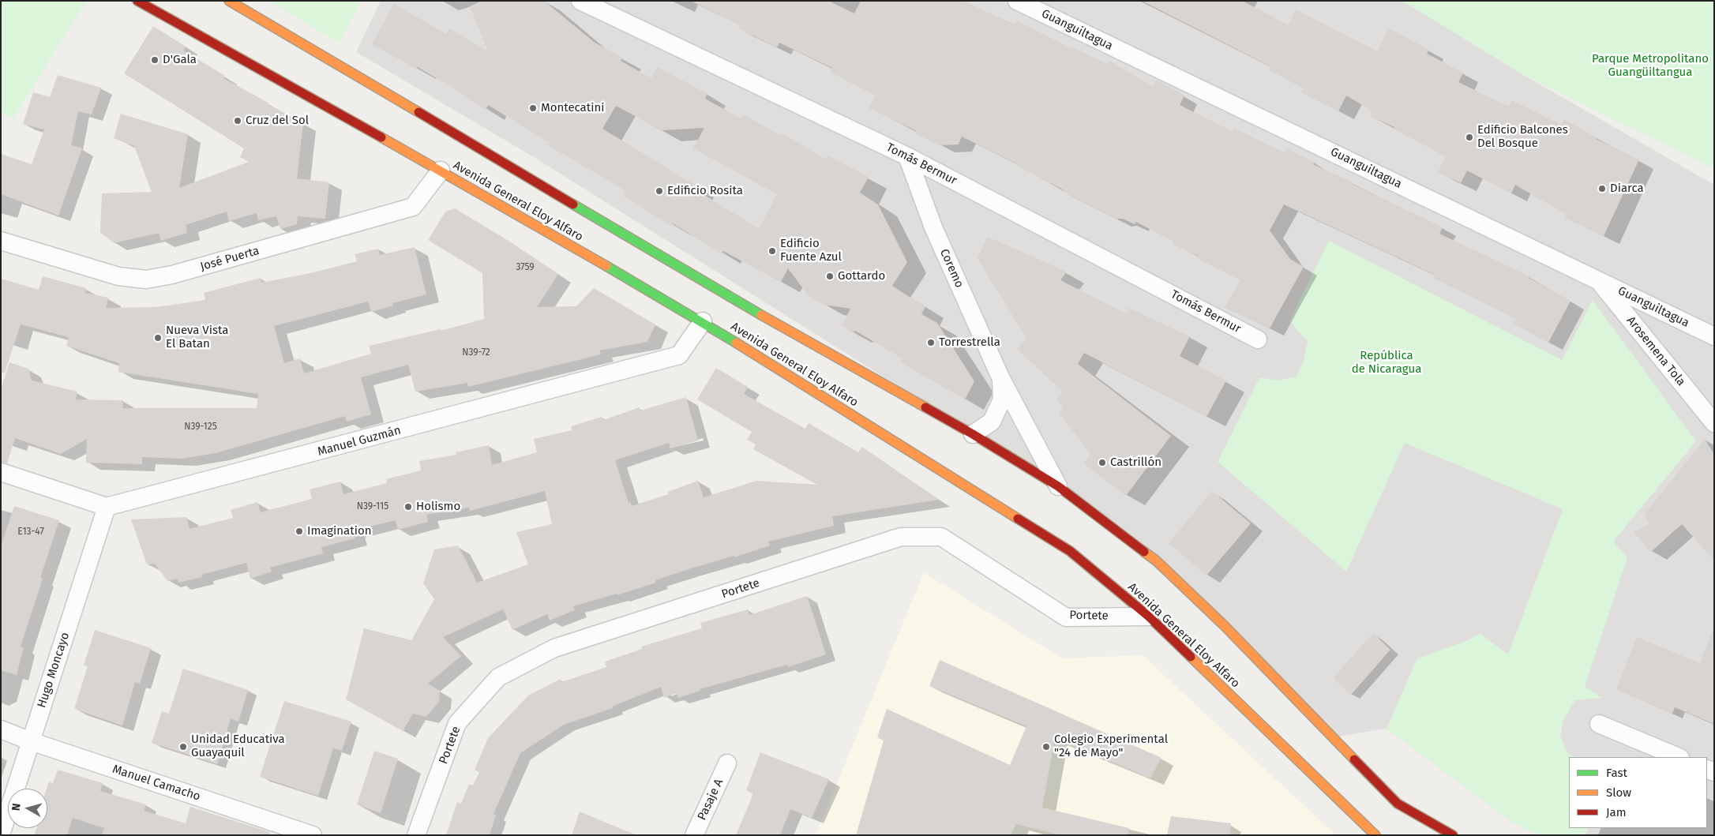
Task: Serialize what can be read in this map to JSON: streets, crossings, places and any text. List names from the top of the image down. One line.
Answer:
{"streets":{"main road":["Avenida General Eloy Alfaro"],"street":["Guanguiltagua","Tomás Bermur","José Puerta","Coremo","Arosemena Tola","Manuel Guzmán","Portete","Hugo Moncayo","Manuel Camacho","Pasaje A"]},"crossings":[["Guanguiltagua","Arosemena Tola"],["Tomás Bermur","Coremo"],["Avenida General Eloy Alfaro","José Puerta"],["Avenida General Eloy Alfaro","Coremo"],["Avenida General Eloy Alfaro","Manuel Guzmán"],["Avenida General Eloy Alfaro","Portete"],["Manuel Guzmán","Hugo Moncayo"],["Hugo Moncayo","Manuel Camacho"]],"parks":["Parque Metropolitano Guangüiltangua","República de Nicaragua"],"places":["D'Gala","Montecatini","Cruz del Sol","Edificio Balcones Del Bosque","Diarca","Edificio Rosita","Edificio Fuente Azul","Gottardo","Nueva Vista El Batan","Torrestrella","Castrillón","Holismo","Imagination","Unidad Educativa Guayaquil","Colegio Experimental \"24 de Mayo\""],"house_numbers":["3759","N39-72","N39-125","N39-115","E13-47"],"legend":["Fast","Slow","Jam"],"north":"left"}
